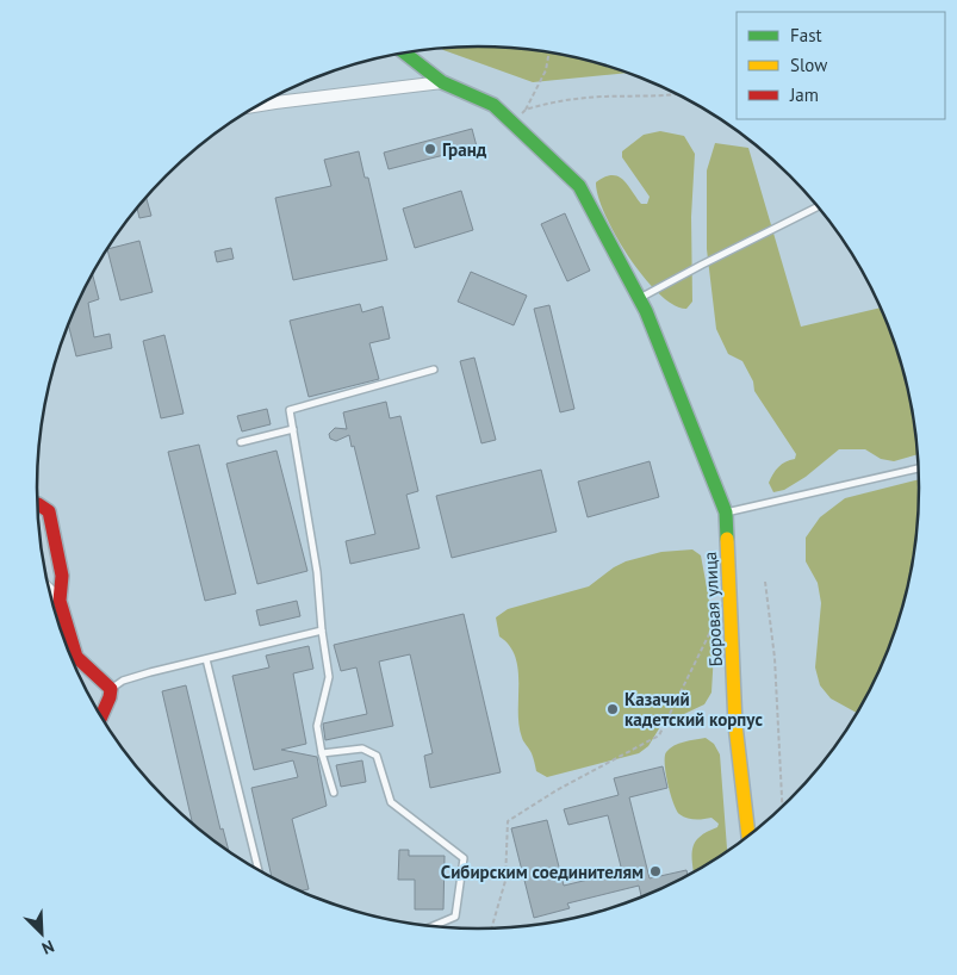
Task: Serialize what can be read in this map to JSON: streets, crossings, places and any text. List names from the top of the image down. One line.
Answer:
{"streets":{"street":["Боровая улица"]},"places":["Гранд","Казачий кадетский корпус","Сибирским соединителям"],"legend":["Fast","Slow","Jam"],"north":"bottom right"}
